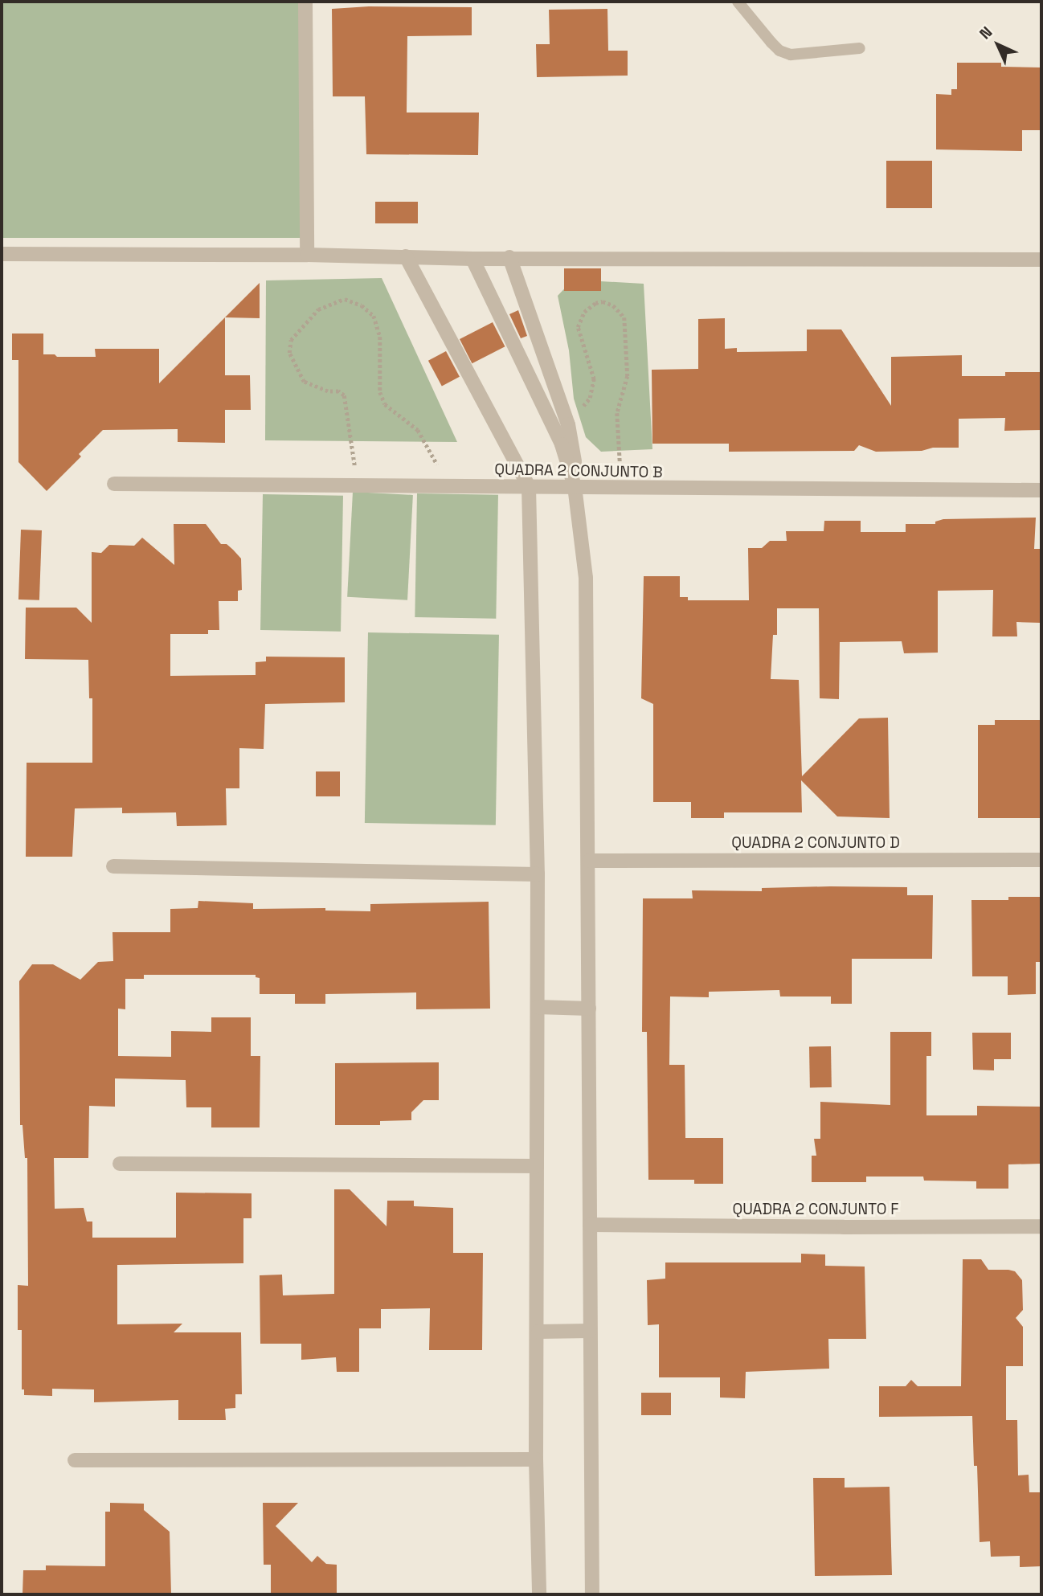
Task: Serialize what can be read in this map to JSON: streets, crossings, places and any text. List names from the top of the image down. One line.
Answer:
{"streets":{"street":["QUADRA 2 CONJUNTO B","QUADRA 2 CONJUNTO D","QUADRA 2 CONJUNTO F"]},"north":"top left"}
